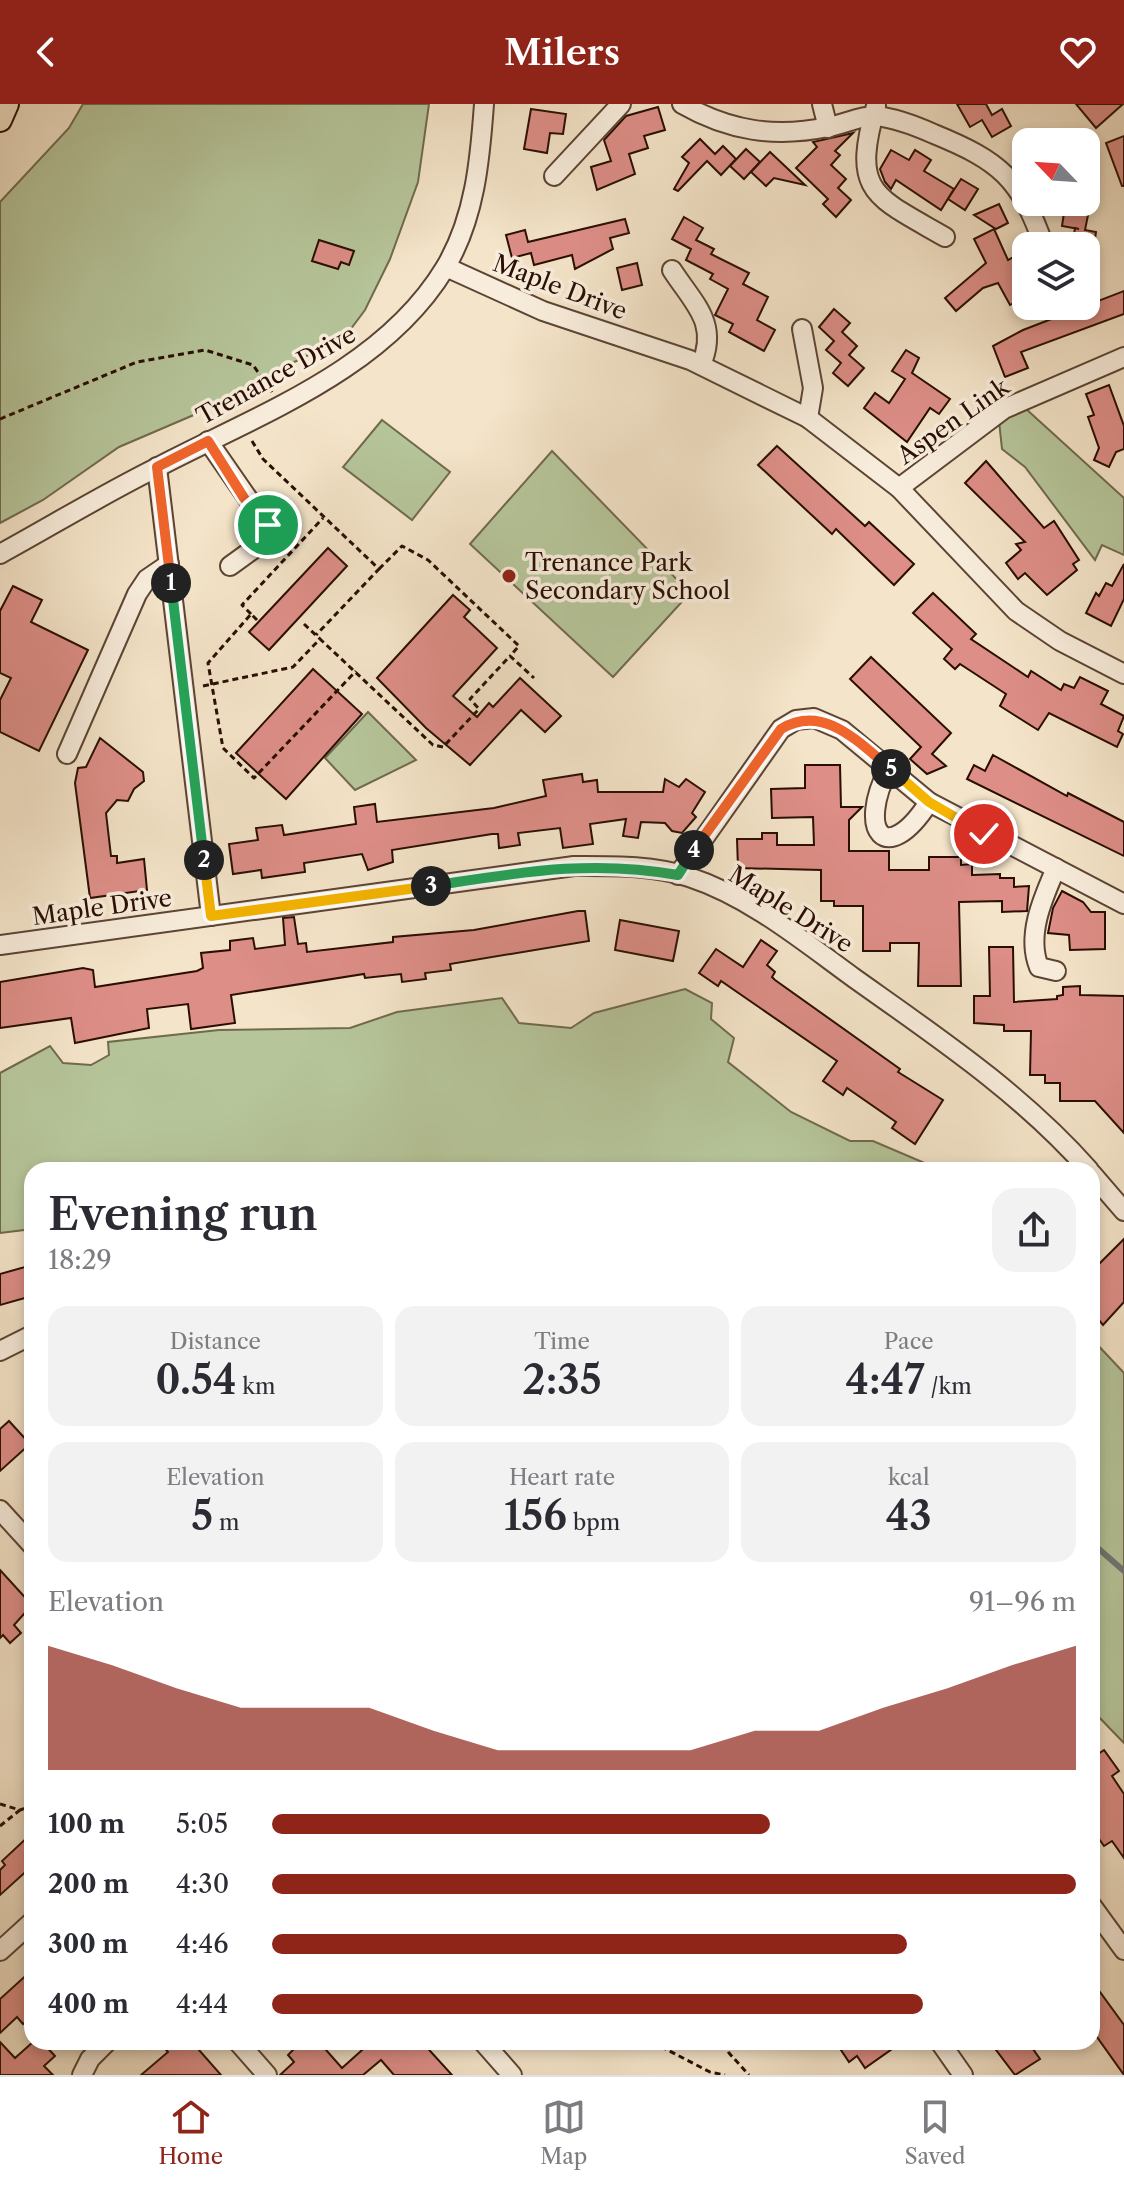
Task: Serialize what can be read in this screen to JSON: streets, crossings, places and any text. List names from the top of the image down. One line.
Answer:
{"streets":{"street":["Maple Drive","Trenance Drive","Aspen Link"]},"crossings":[["Maple Drive","Trenance Drive"],["Maple Drive","Aspen Link"]],"places":["Trenance Park Secondary School"],"north":"top left","page":{"header":"Milers","pins":["1","5","4","2","3"],"heading":["Evening run","18:29"],"stats":[["Distance","0.54 km"],["Time","2:35"],["Pace","4:47 /km"],["Elevation","5 m"],["Heart rate","156 bpm"],["kcal","43"]],"chart":["Elevation","91–96 m"],"list":[{"name":"100 m","note":"5:05"},{"name":"200 m","note":"4:30"},{"name":"300 m","note":"4:46"},{"name":"400 m","note":"4:44"}],"tabs":["Home","Map","Saved"]}}
